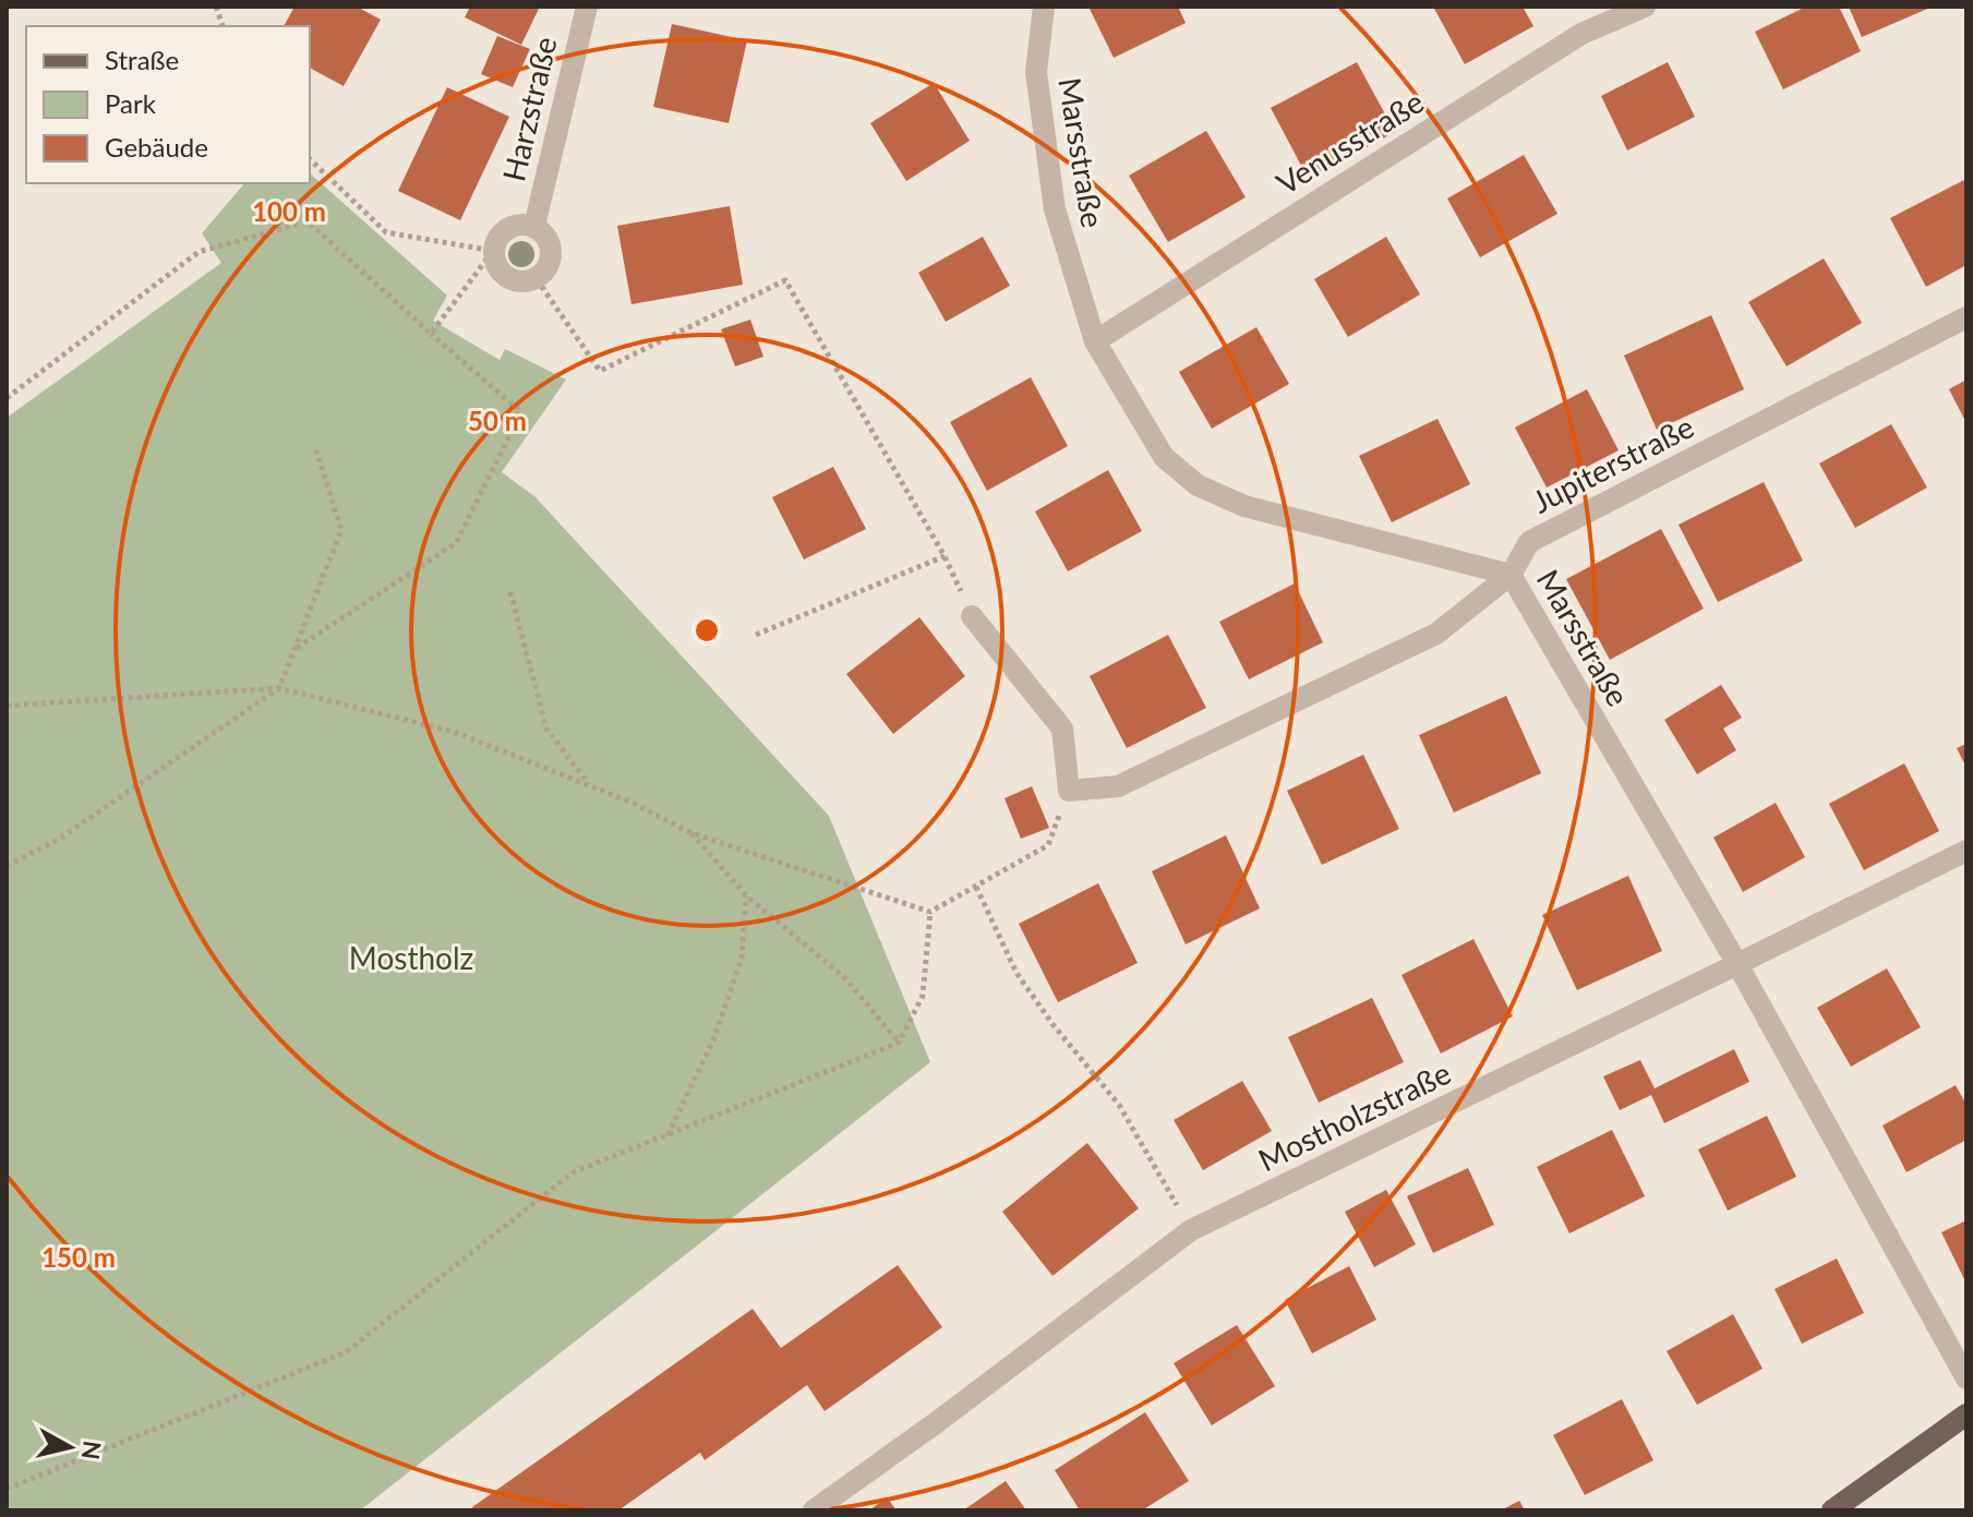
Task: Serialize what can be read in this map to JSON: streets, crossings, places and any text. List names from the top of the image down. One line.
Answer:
{"streets":{"street":["Harzstraße","Venusstraße","Marsstraße","Jupiterstraße","Mostholzstraße"]},"crossings":[["Venusstraße","Marsstraße"],["Marsstraße","Jupiterstraße"],["Marsstraße","Mostholzstraße"]],"parks":["Mostholz"],"legend":["Straße","Park","Gebäude"],"north":"right","rings":["100 m","50 m","150 m"]}
